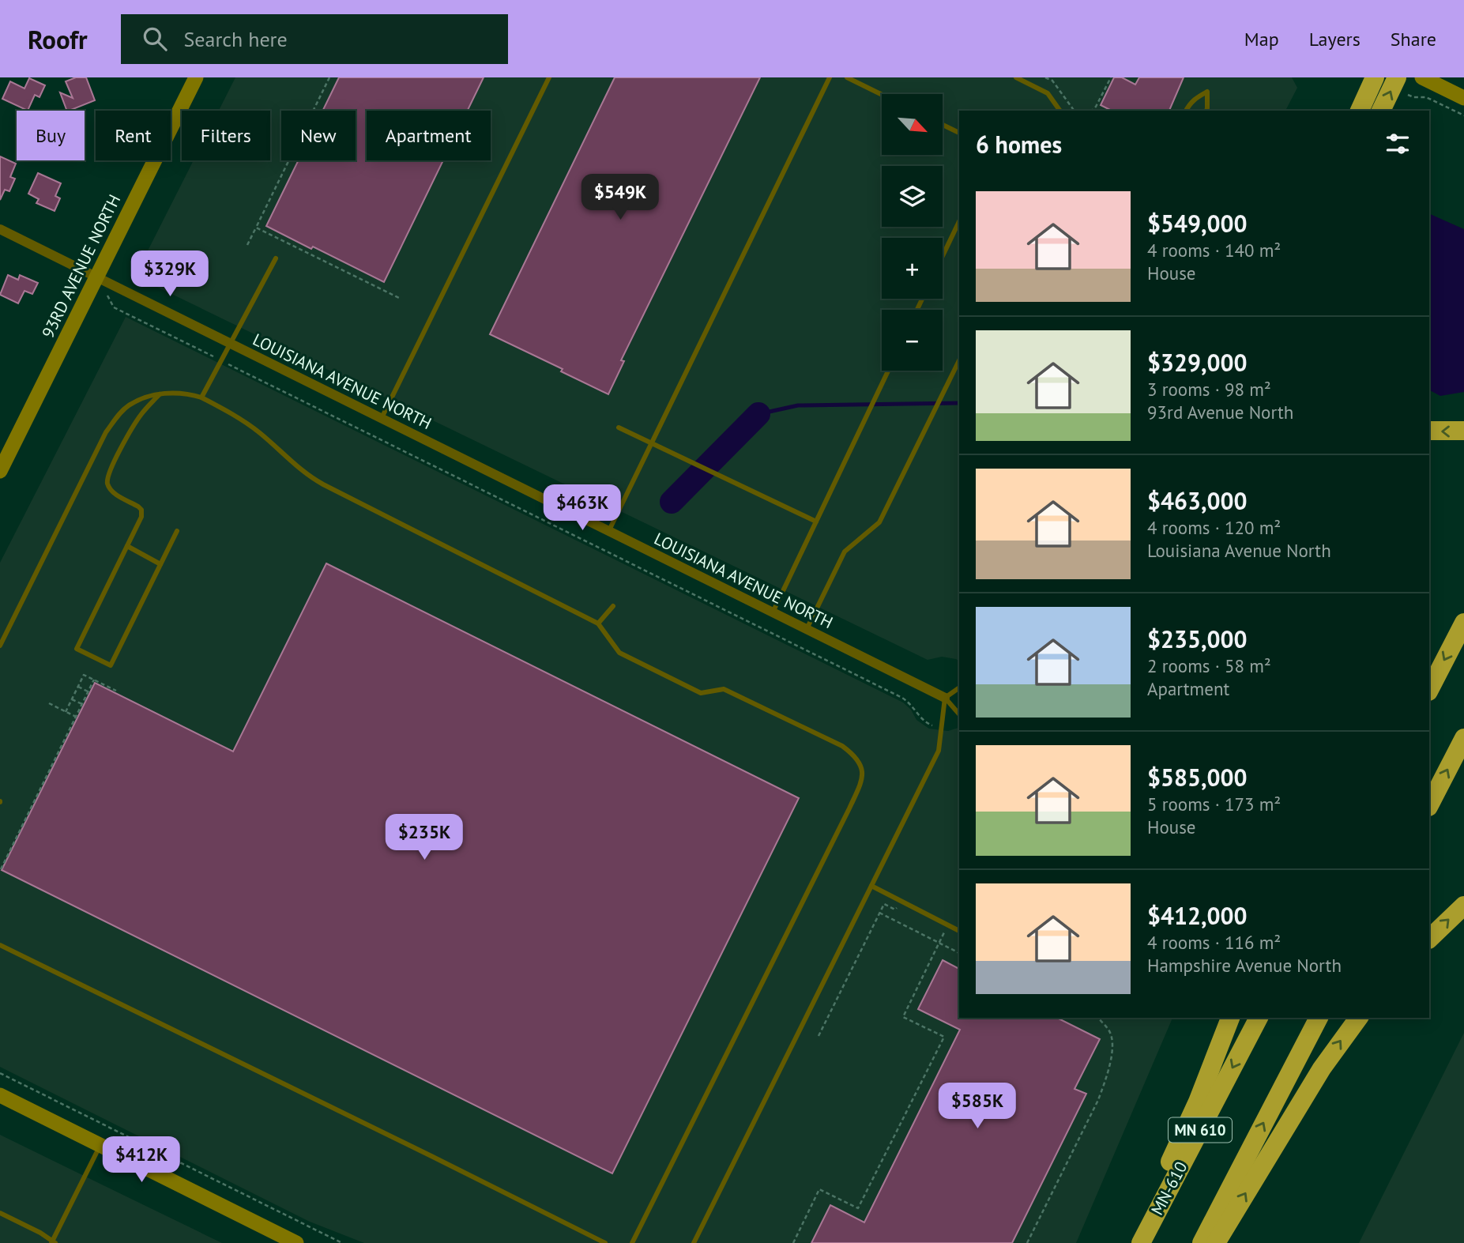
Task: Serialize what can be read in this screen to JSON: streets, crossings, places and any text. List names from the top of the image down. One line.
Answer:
{"streets":{"highway":["MN 610","MN-610"],"street":["93RD AVENUE NORTH","LOUISIANA AVENUE NORTH"]},"crossings":[["93RD AVENUE NORTH","LOUISIANA AVENUE NORTH"]],"north":"bottom right","page":{"header":"Roofr","search":"Search here","nav":["Map","Layers","Share"],"map_buttons":["+","−"],"chip":["Buy","Rent","Filters","New","Apartment"],"heading":"6 homes","price":["$549K","$329K","$463K","$235K","$585K","$412K"],"list":[{"name":"$549,000","note":"4 rooms · 140 m² · House"},{"name":"$329,000","note":"3 rooms · 98 m² · 93rd Avenue North"},{"name":"$463,000","note":"4 rooms · 120 m² · Louisiana Avenue North"},{"name":"$235,000","note":"2 rooms · 58 m² · Apartment"},{"name":"$585,000","note":"5 rooms · 173 m² · House"},{"name":"$412,000","note":"4 rooms · 116 m² · Hampshire Avenue North"}]}}
